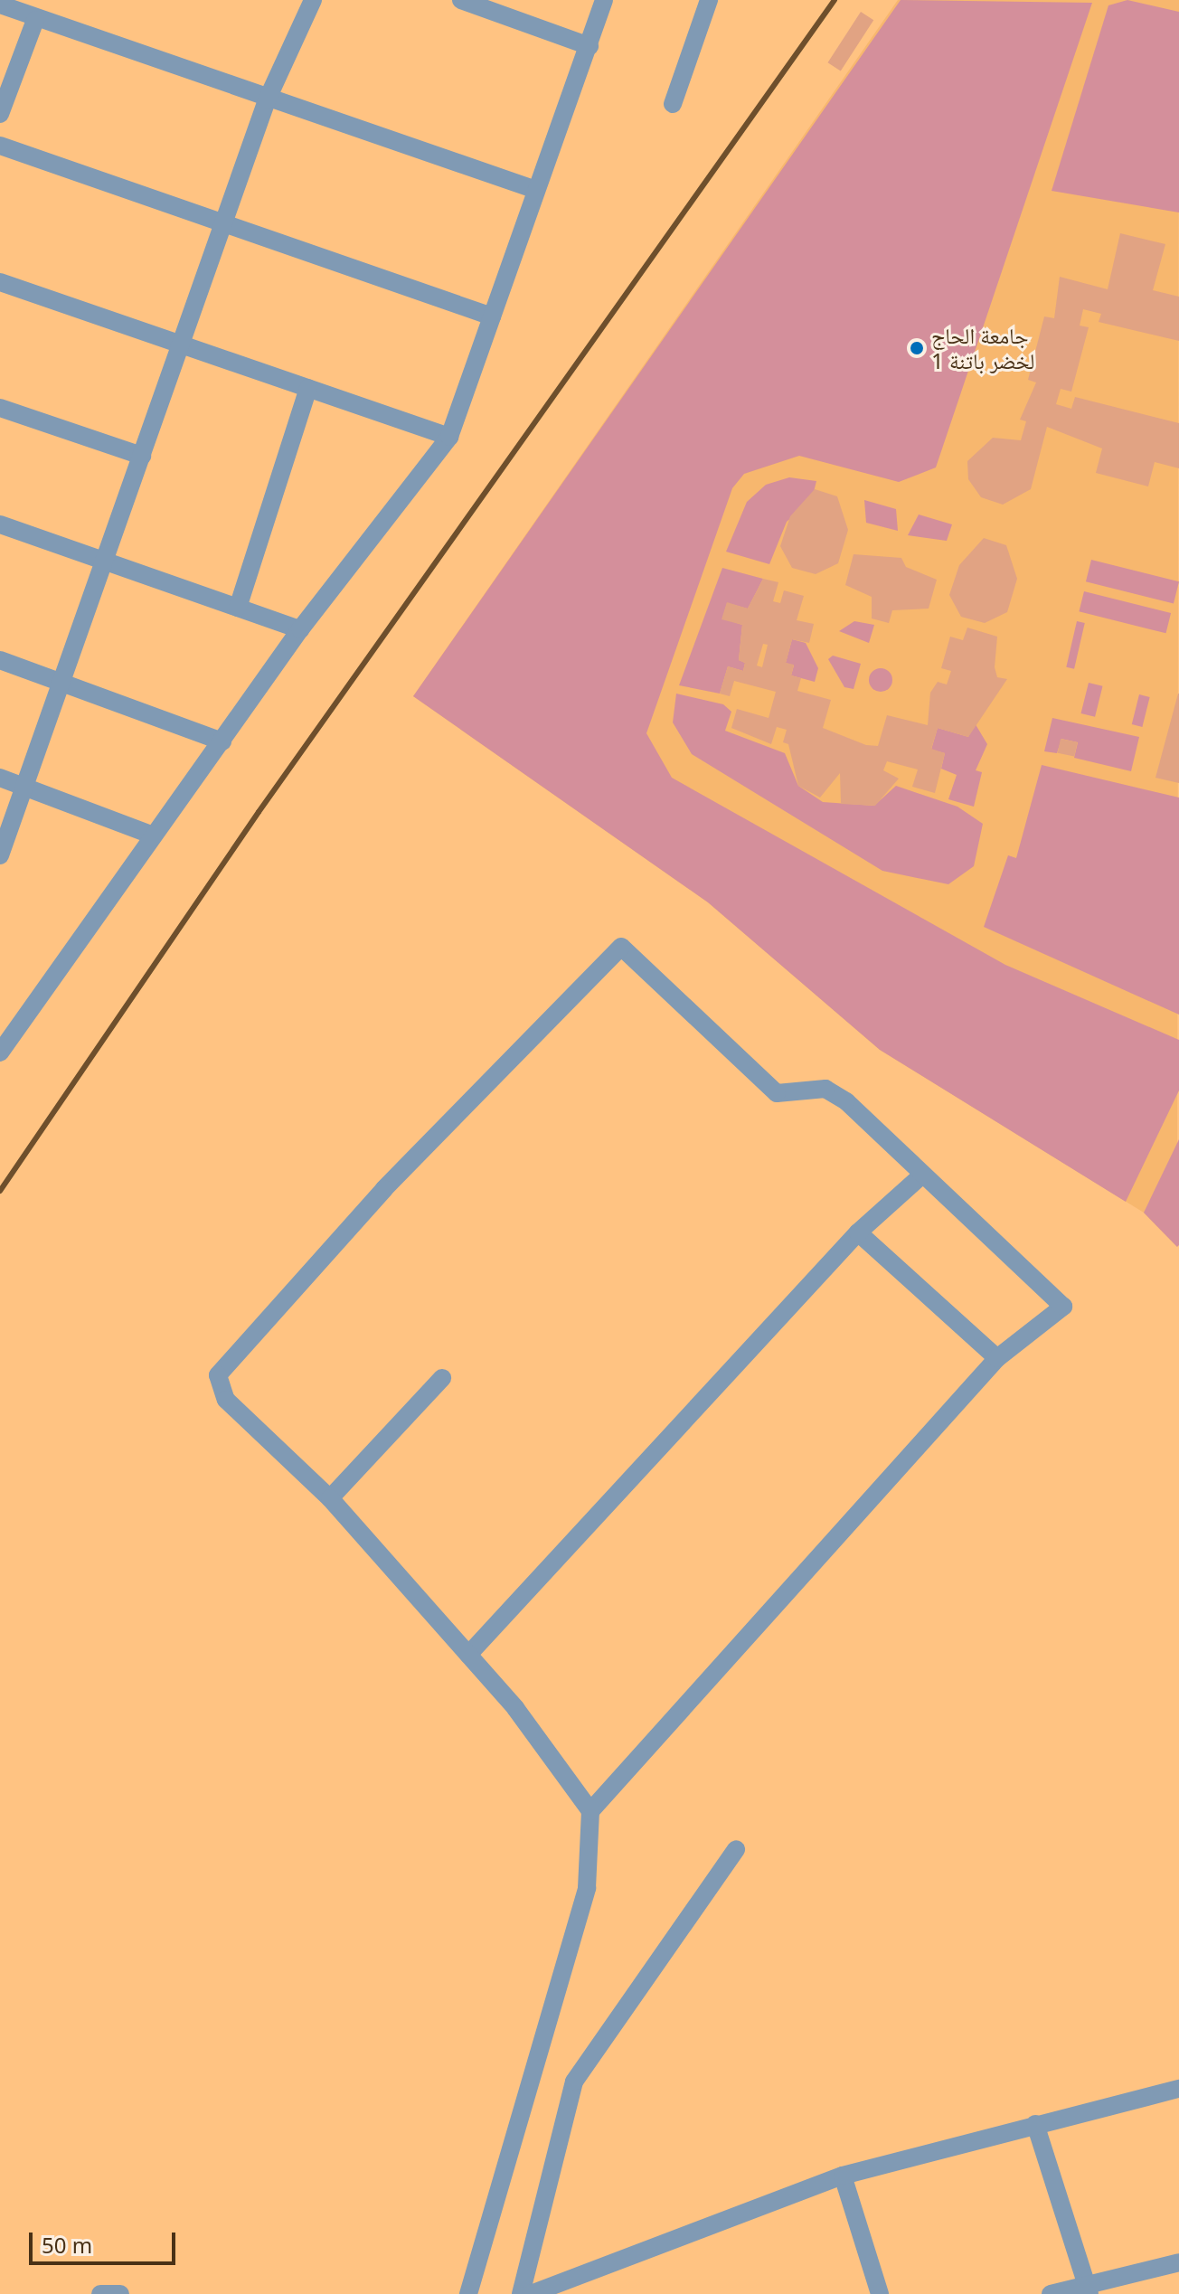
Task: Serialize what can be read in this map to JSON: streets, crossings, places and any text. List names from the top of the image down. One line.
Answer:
{"places":["جامعة الحاج لخضر باتنة 1"],"scale_bar":"50 m"}
